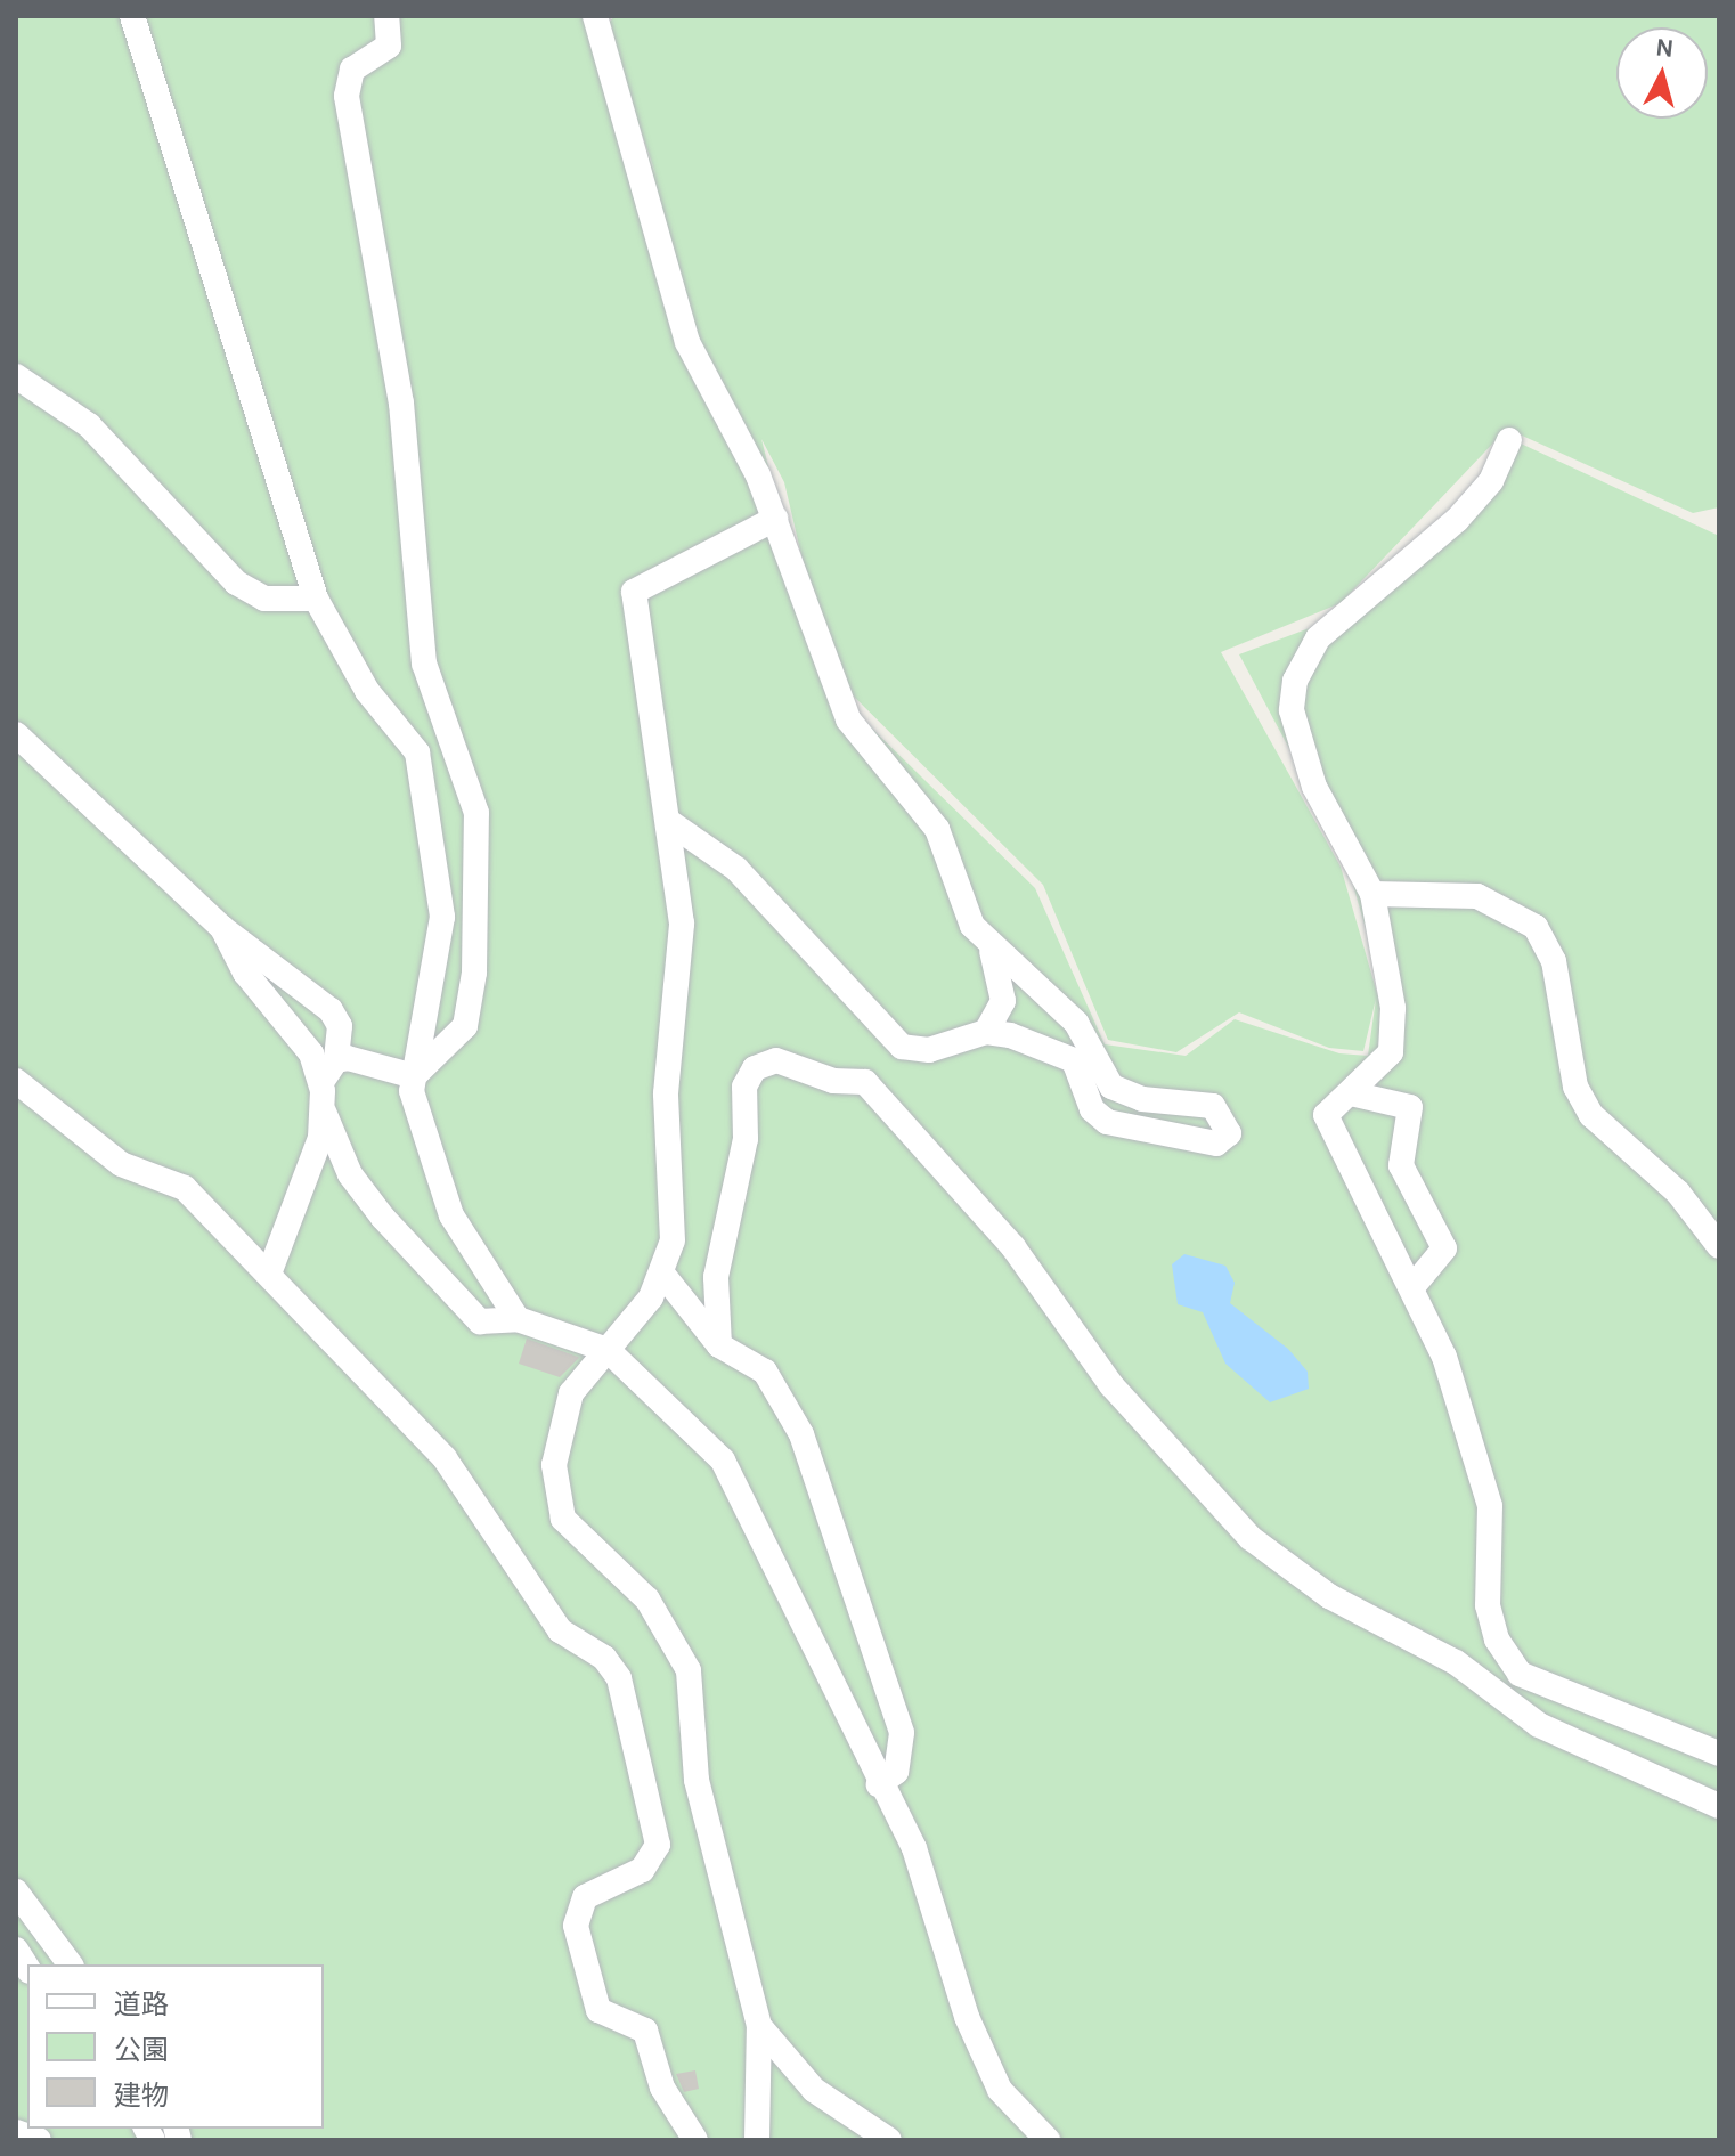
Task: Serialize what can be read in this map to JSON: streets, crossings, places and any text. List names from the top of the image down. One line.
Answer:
{"legend":["道路","公園","建物"],"north":"top"}
